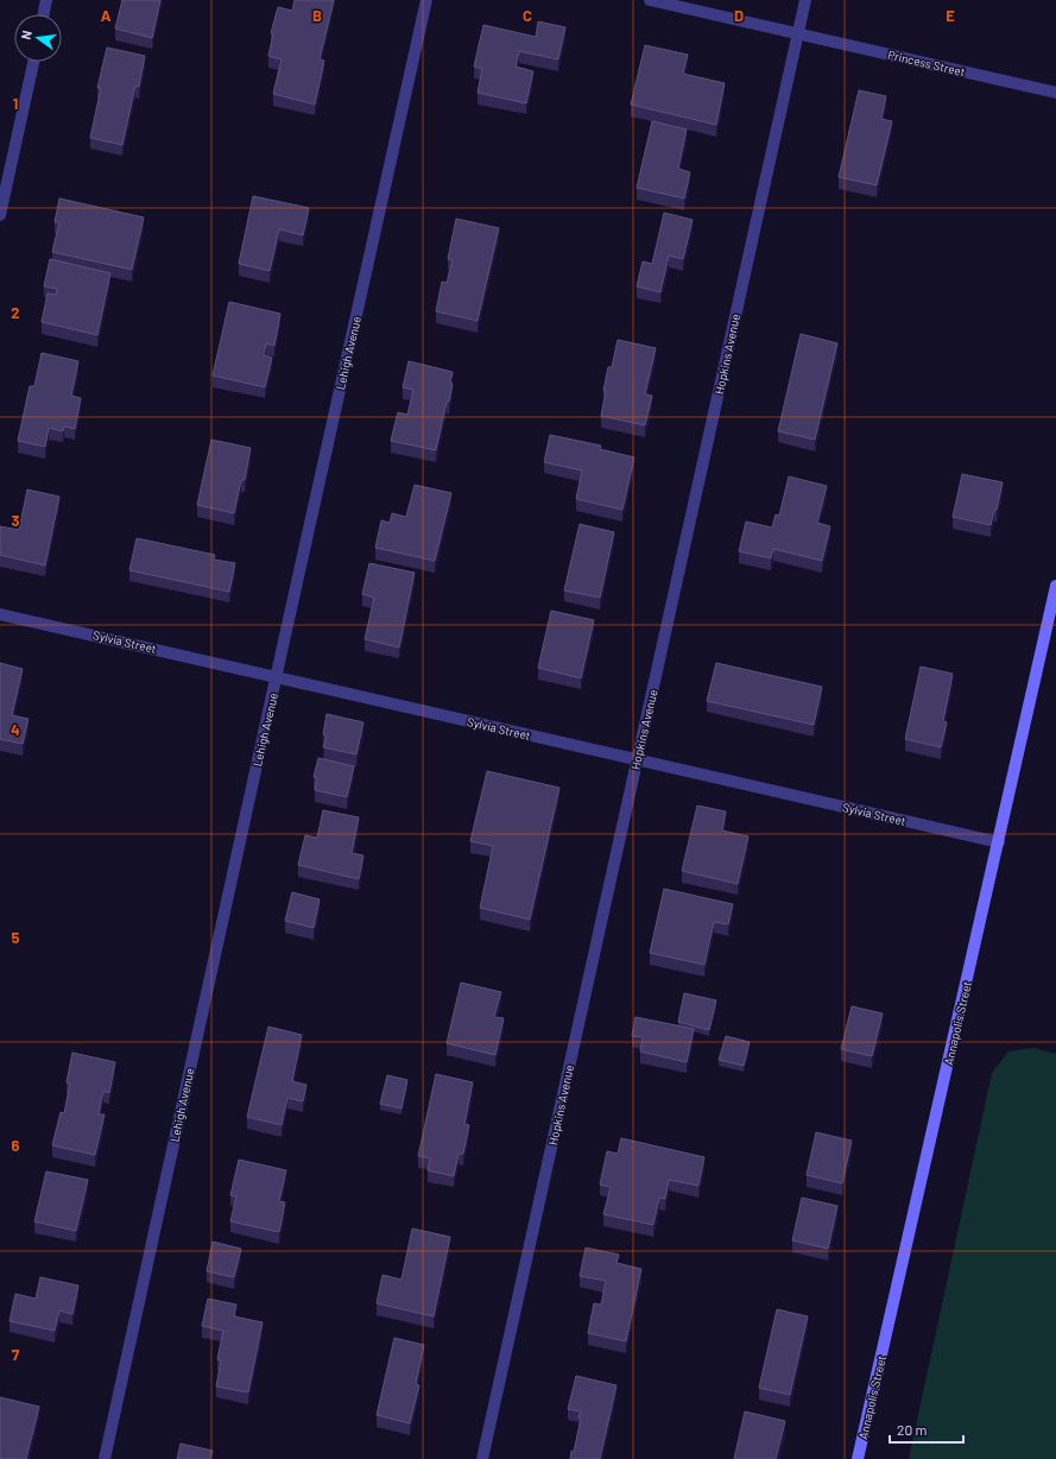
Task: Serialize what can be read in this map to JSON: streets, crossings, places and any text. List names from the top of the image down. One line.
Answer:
{"streets":{"street":["Princess Street","Lehigh Avenue","Hopkins Avenue","Sylvia Street","Annapolis Street"]},"crossings":[["Princess Street","Hopkins Avenue"],["Lehigh Avenue","Sylvia Street"],["Hopkins Avenue","Sylvia Street"],["Sylvia Street","Annapolis Street"]],"scale_bar":"20 m","north":"left","grid":{"columns":["A","B","C","D","E"],"rows":["1","2","3","4","5","6","7"]}}
